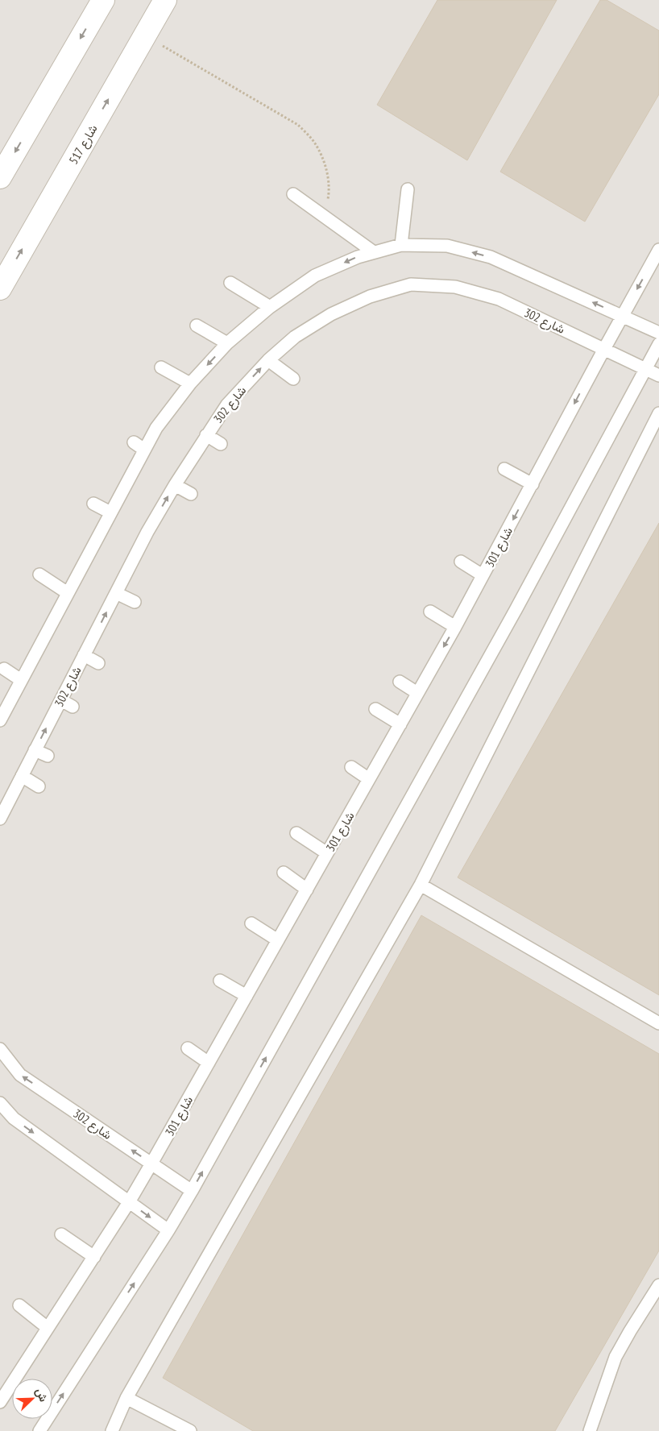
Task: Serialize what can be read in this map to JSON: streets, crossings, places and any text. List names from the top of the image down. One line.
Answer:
{"streets":{"street":["شارع 517"],"lane":["شارع 302","شارع 301"]},"crossings":[["شارع 302","شارع 301"]],"north":"top right"}
